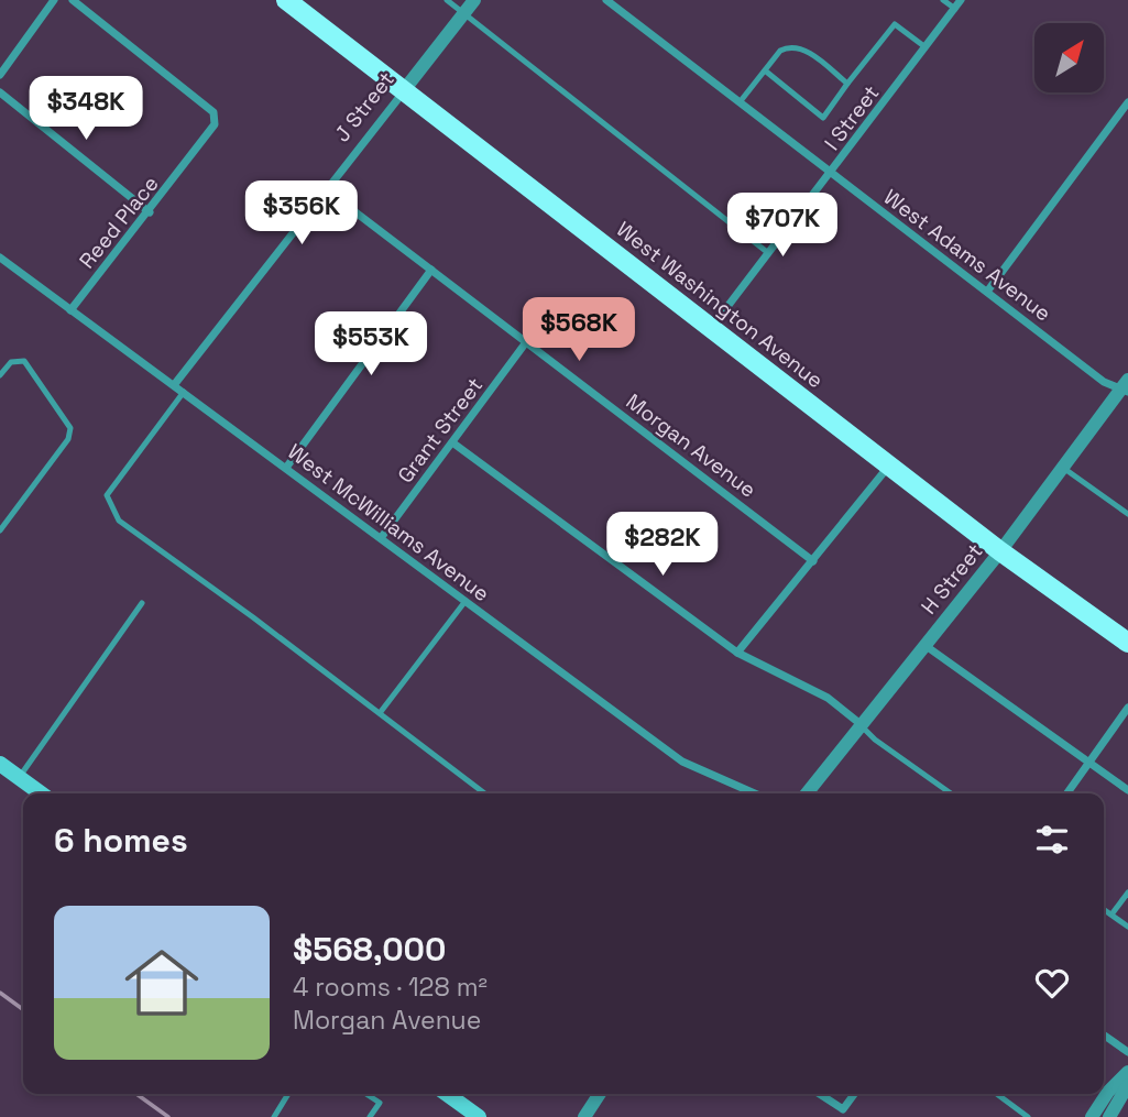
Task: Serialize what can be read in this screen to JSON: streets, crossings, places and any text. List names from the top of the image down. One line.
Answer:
{"streets":{"main road":["West Washington Avenue"],"street":["J Street","I Street","Reed Place","West Adams Avenue","Grant Street","Morgan Avenue","West McWilliams Avenue","H Street"]},"crossings":[["J Street","West Washington Avenue"],["J Street","Morgan Avenue"],["J Street","West McWilliams Avenue"],["I Street","West Adams Avenue"],["I Street","West Washington Avenue"],["Reed Place","West McWilliams Avenue"],["West Adams Avenue","H Street"],["West Washington Avenue","H Street"],["Grant Street","Morgan Avenue"],["Grant Street","West McWilliams Avenue"]],"north":"top right","page":{"price":["$348K","$356K","$707K","$568K","$553K","$282K"],"heading":"6 homes","list":[{"name":"$568,000","note":"4 rooms · 128 m² · Morgan Avenue"}]}}
